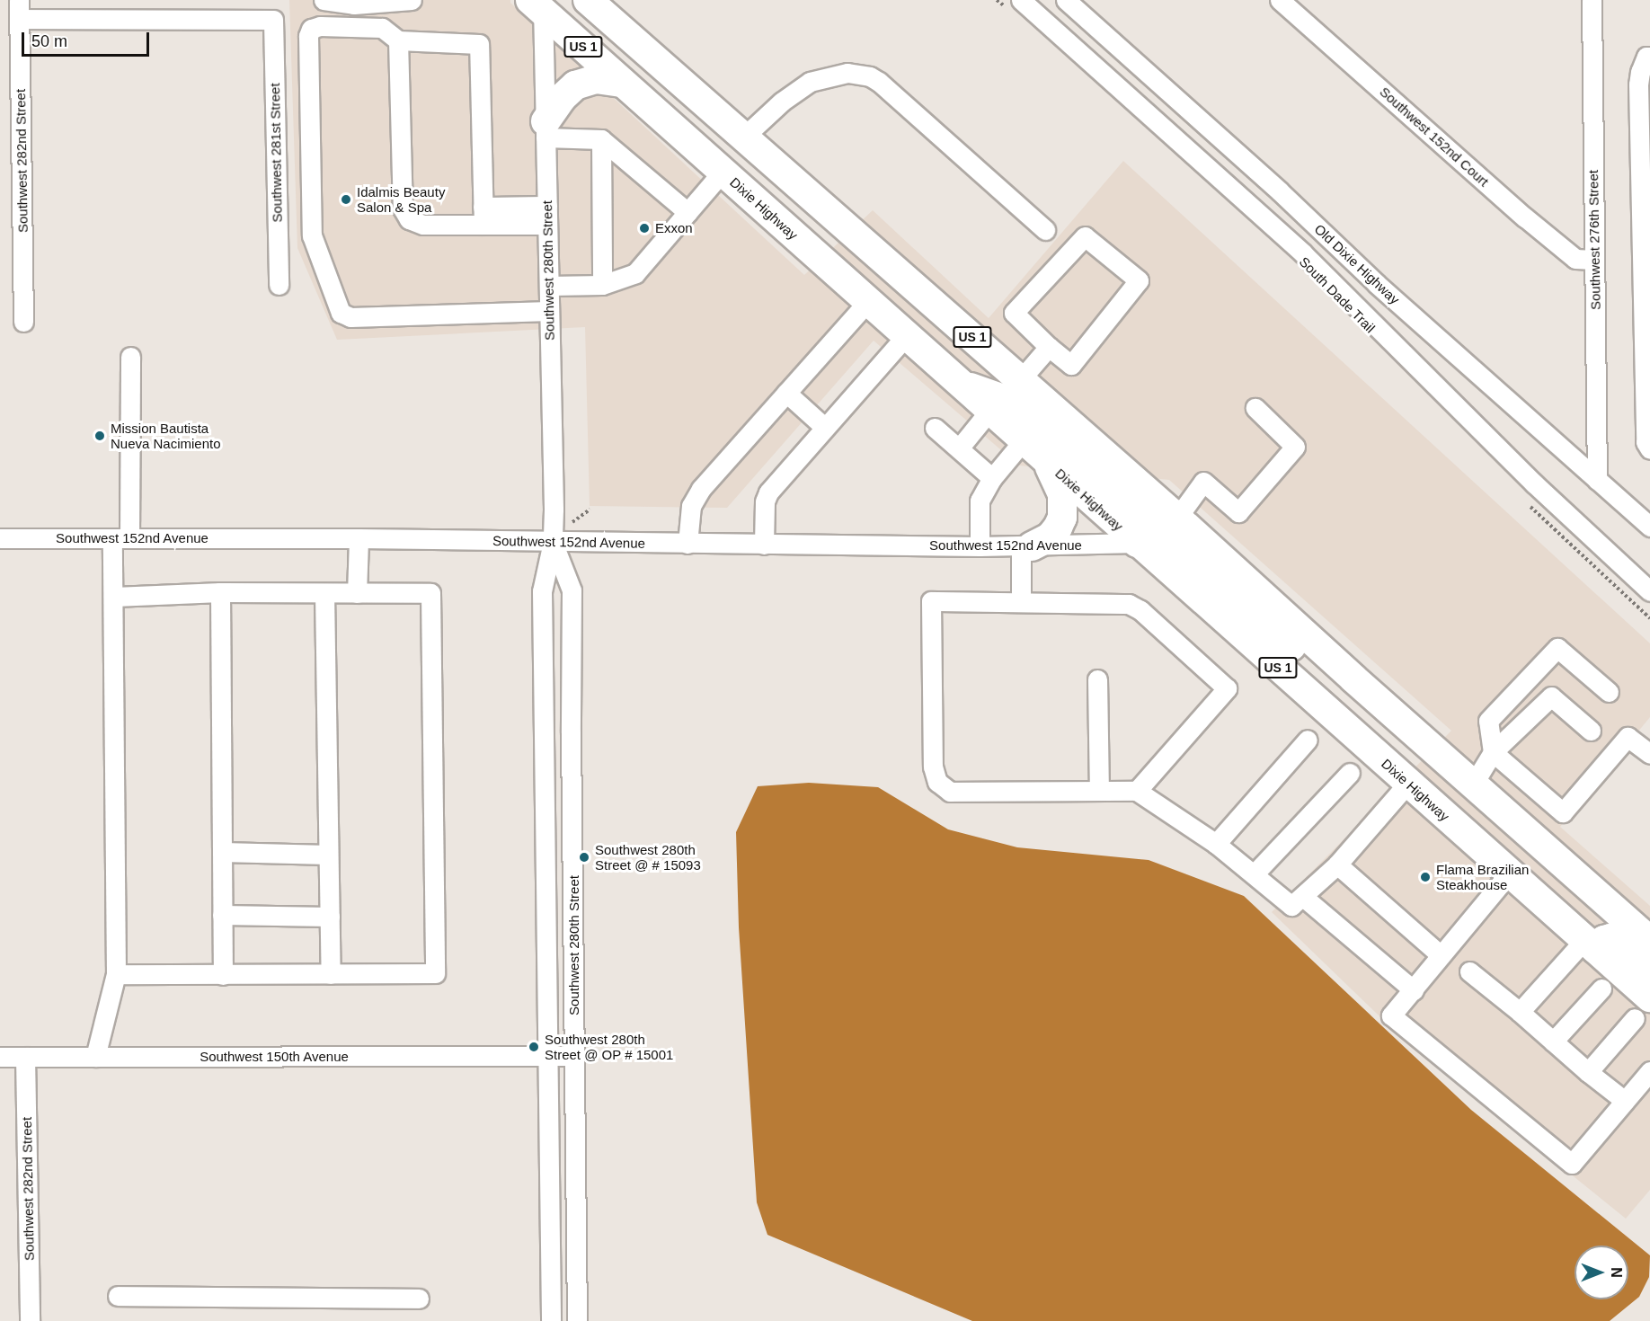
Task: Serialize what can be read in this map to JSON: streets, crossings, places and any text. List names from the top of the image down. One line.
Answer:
{"streets":{"highway":["US 1","Dixie Highway"],"street":["Southwest 152nd Court","Southwest 281st Street","Southwest 282nd Street","Southwest 276th Street","Old Dixie Highway","Southwest 280th Street","Southwest 152nd Avenue","Southwest 150th Avenue"]},"crossings":[["Southwest 152nd Court","Southwest 276th Street"],["Southwest 281st Street","Southwest 282nd Street"],["Southwest 282nd Street","Southwest 150th Avenue"],["Dixie Highway","Southwest 280th Street"],["Dixie Highway","Southwest 152nd Avenue"],["Southwest 276th Street","Old Dixie Highway"],["Southwest 280th Street","Southwest 152nd Avenue"],["Southwest 280th Street","Southwest 150th Avenue"]],"places":["Idalmis Beauty Salon & Spa","Exxon","Mission Bautista Nueva Nacimiento","Southwest 280th Street @ # 15093","Flama Brazilian Steakhouse","Southwest 280th Street @ OP # 15001"],"scale_bar":"50 m","north":"right"}
